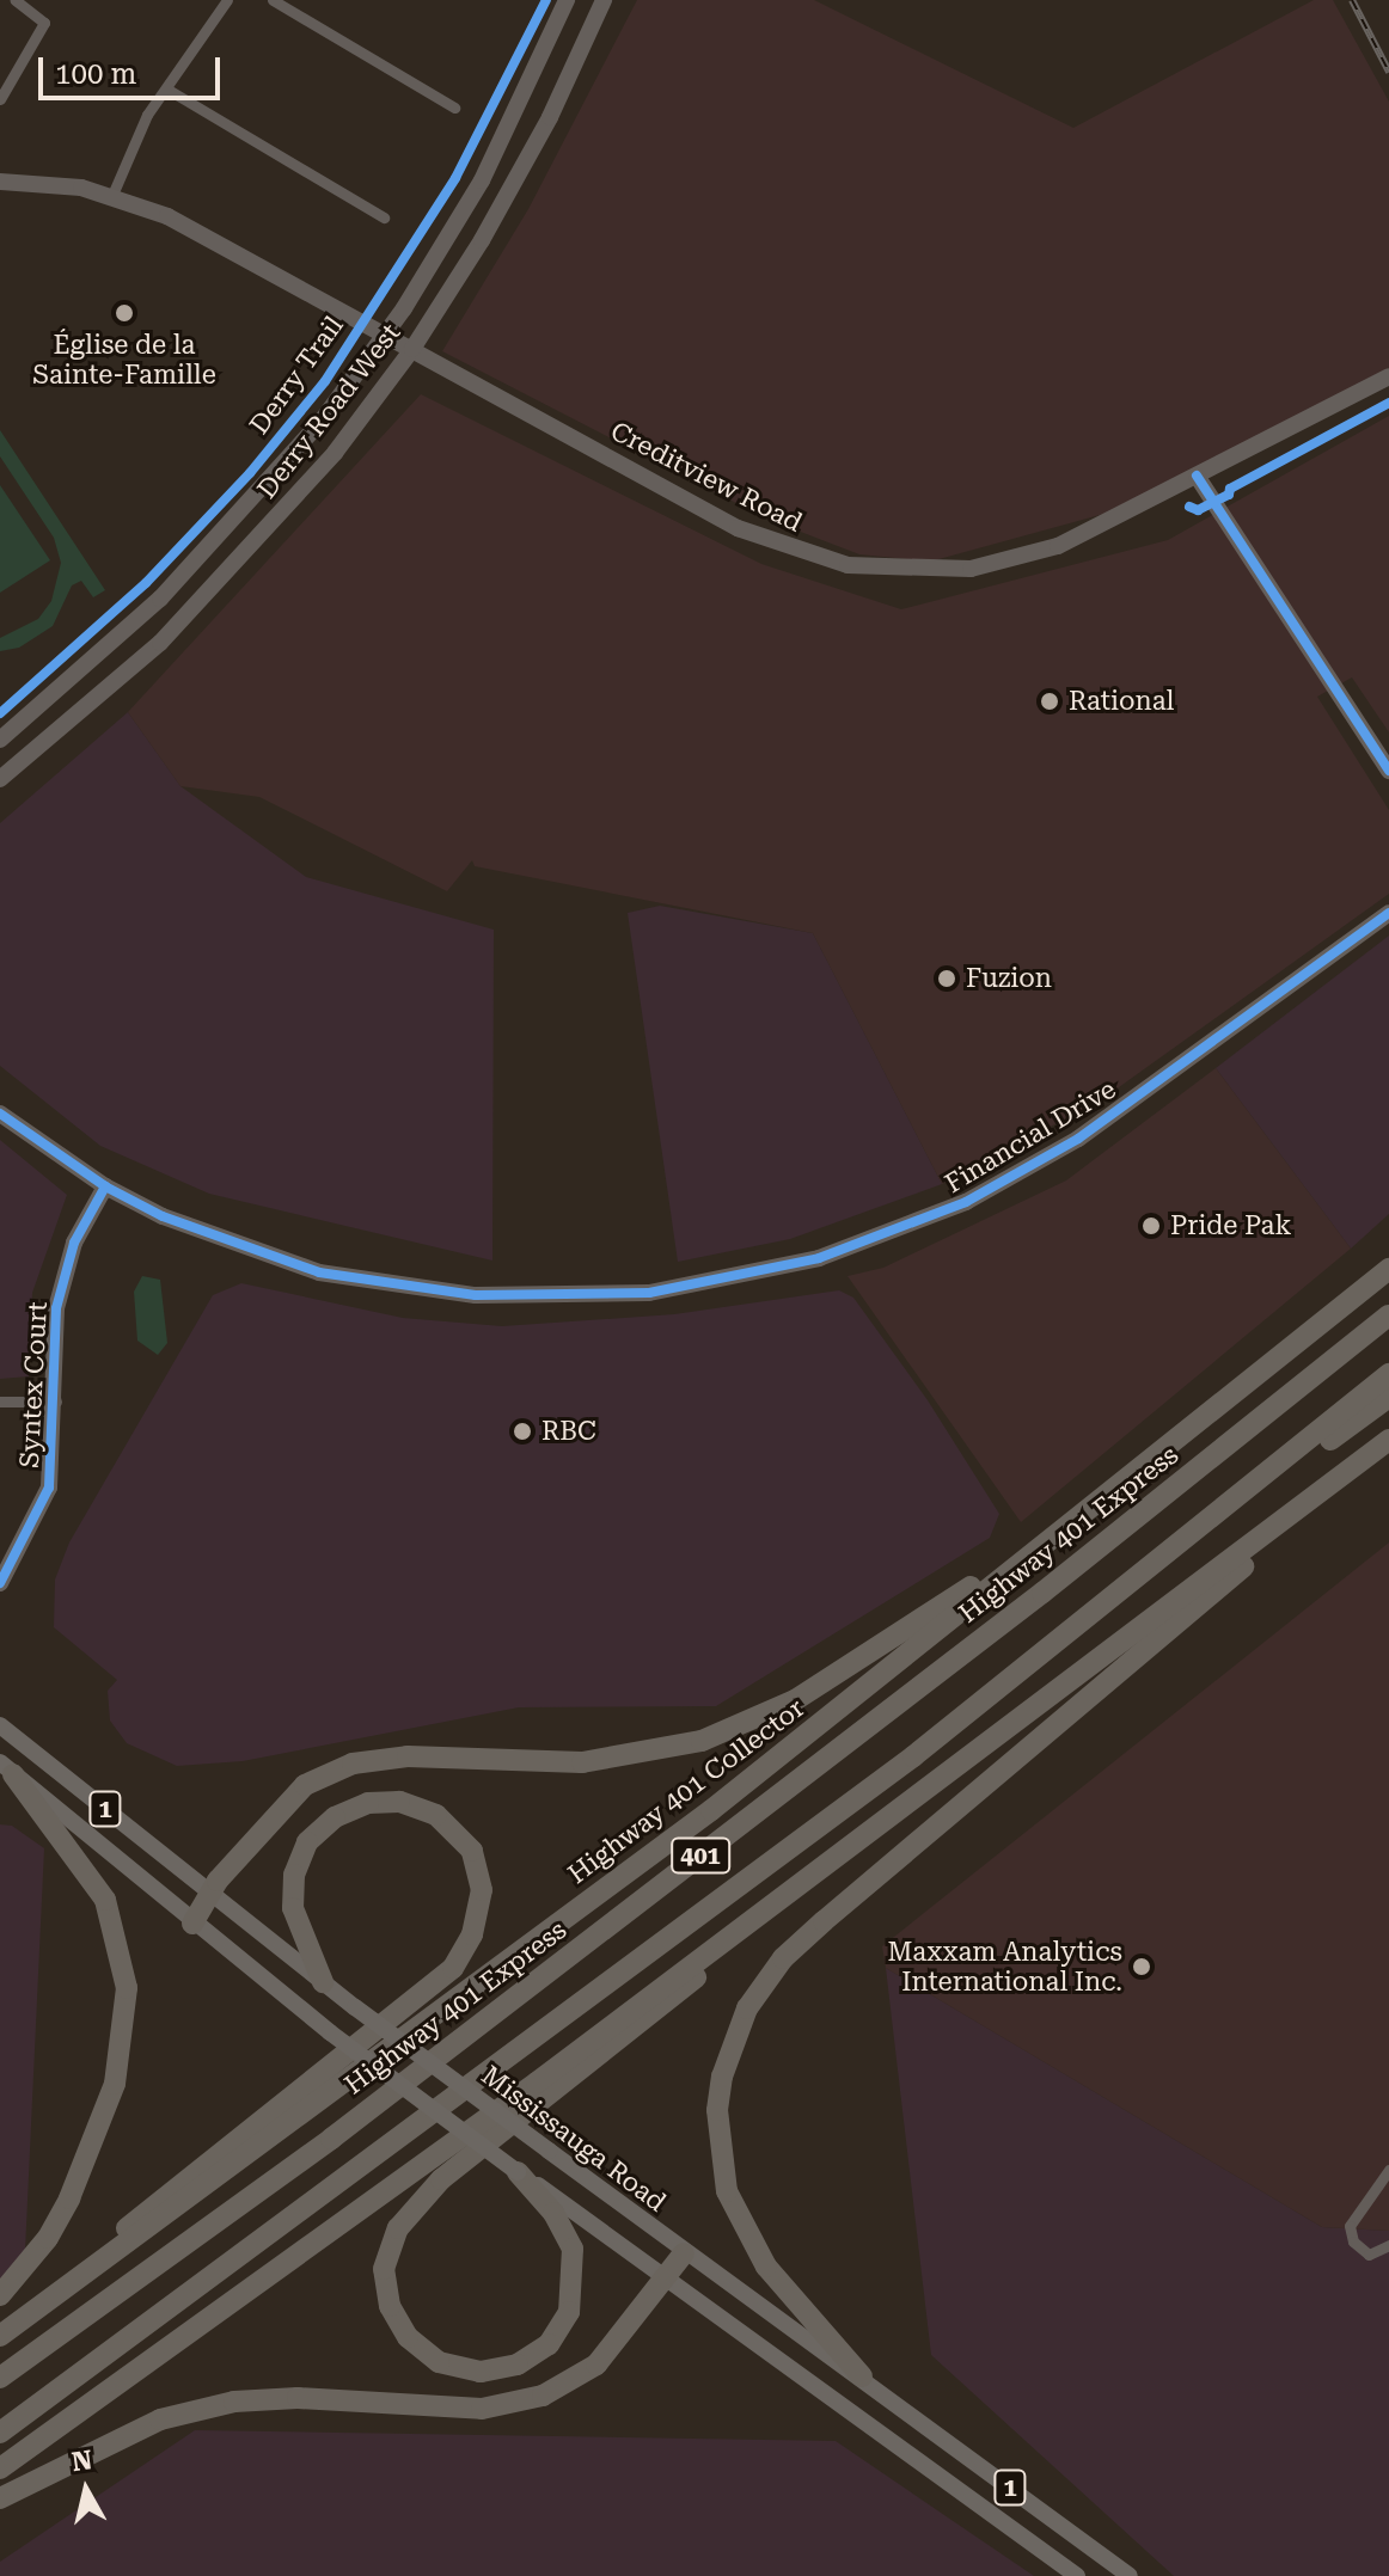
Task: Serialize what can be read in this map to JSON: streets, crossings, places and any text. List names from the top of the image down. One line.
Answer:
{"streets":{"highway":["Highway 401 Express","Highway 401 Collector","401"],"main road":["Derry Road West","Creditview Road","Financial Drive","Syntex Court","1","Mississauga Road"],"cycle path":["Derry Trail"]},"crossings":[["Derry Road West","Creditview Road"],["Financial Drive","Syntex Court"]],"places":["Église de la Sainte-Famille","Rational","Fuzion","Pride Pak","RBC","Maxxam Analytics International Inc."],"scale_bar":"100 m","north":"top"}
